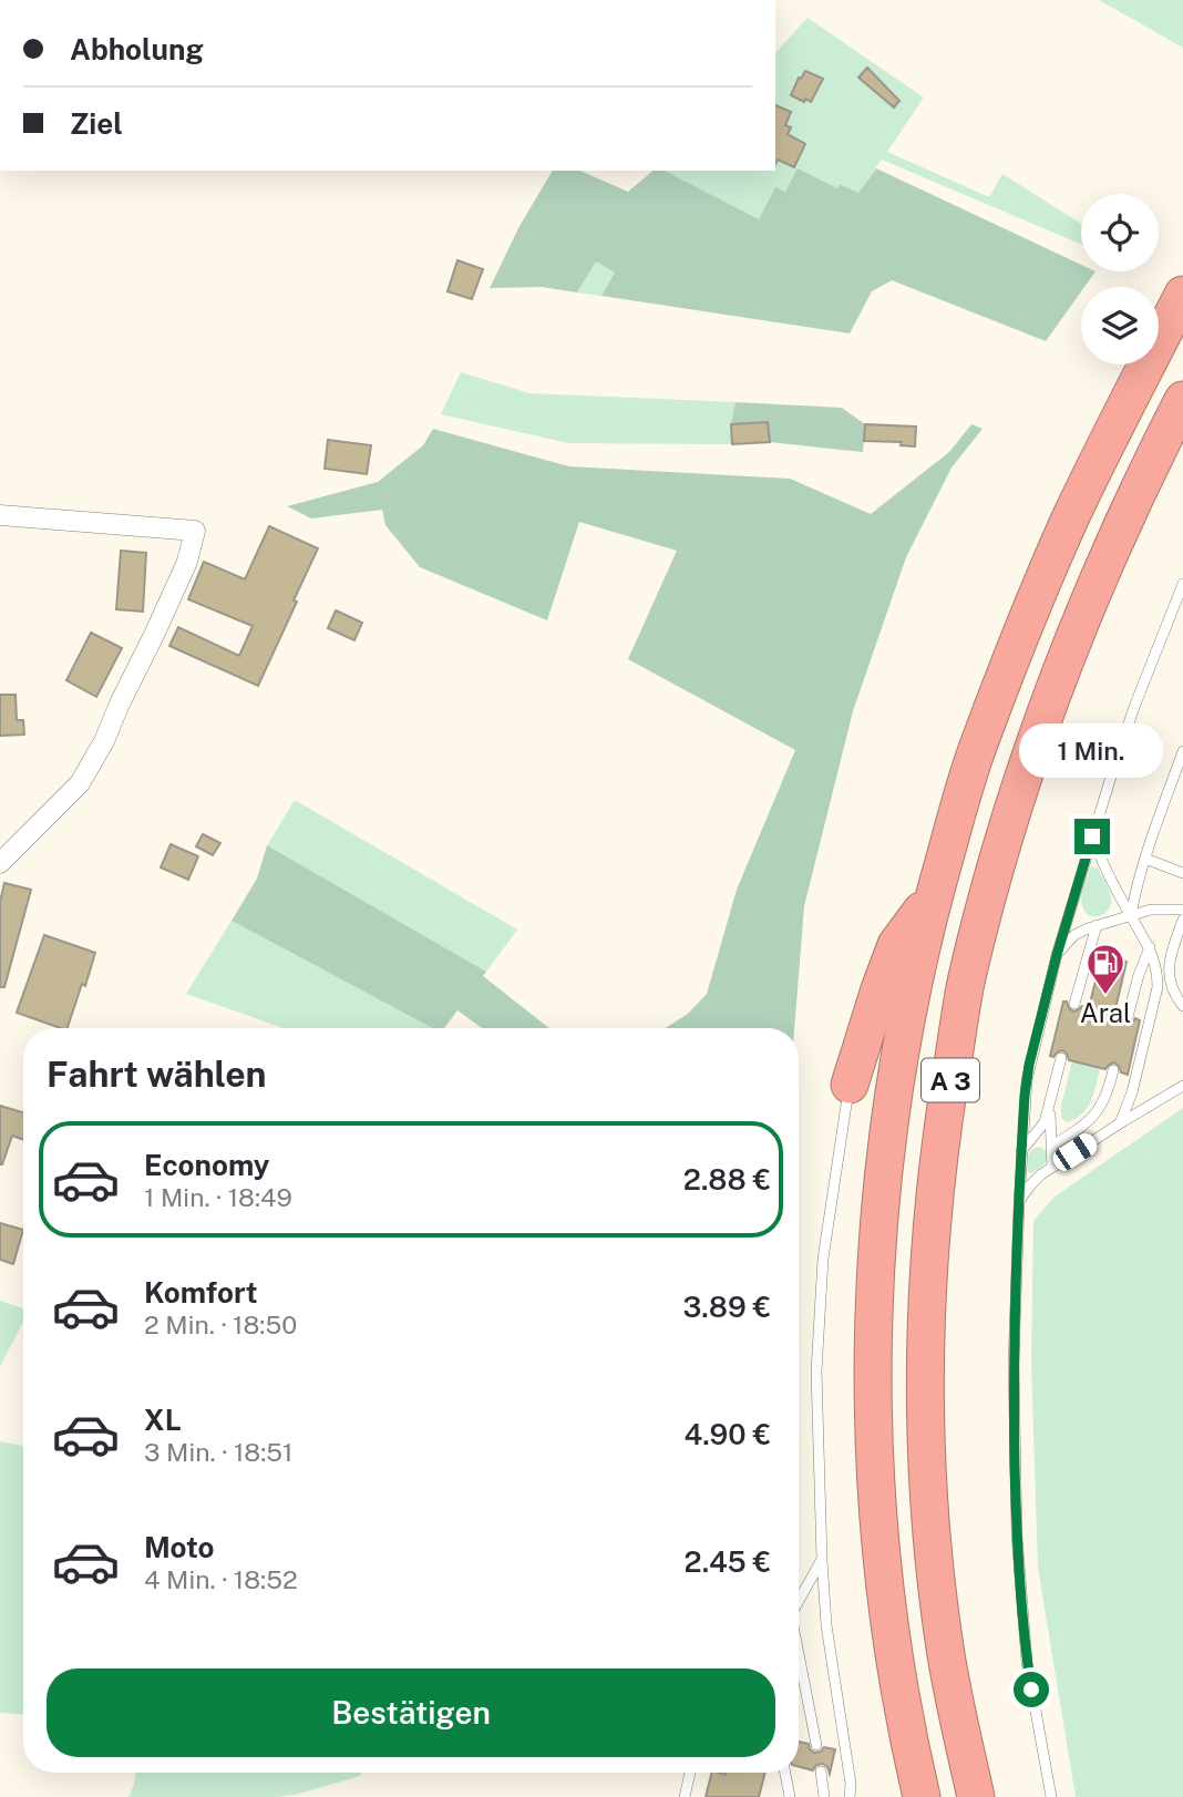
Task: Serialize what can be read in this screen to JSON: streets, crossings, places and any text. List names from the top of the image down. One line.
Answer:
{"streets":{"highway":["A 3"]},"places":{"fuel station":["Aral"]},"page":{"banner":["Abholung","Ziel"],"bubble":"1 Min.","heading":"Fahrt wählen","list":[{"name":"Economy","note":"1 Min. · 18:49","value":"2.88 €"},{"name":"Komfort","note":"2 Min. · 18:50","value":"3.89 €"},{"name":"XL","note":"3 Min. · 18:51","value":"4.90 €"},{"name":"Moto","note":"4 Min. · 18:52","value":"2.45 €"}],"buttons":"Bestätigen"}}
